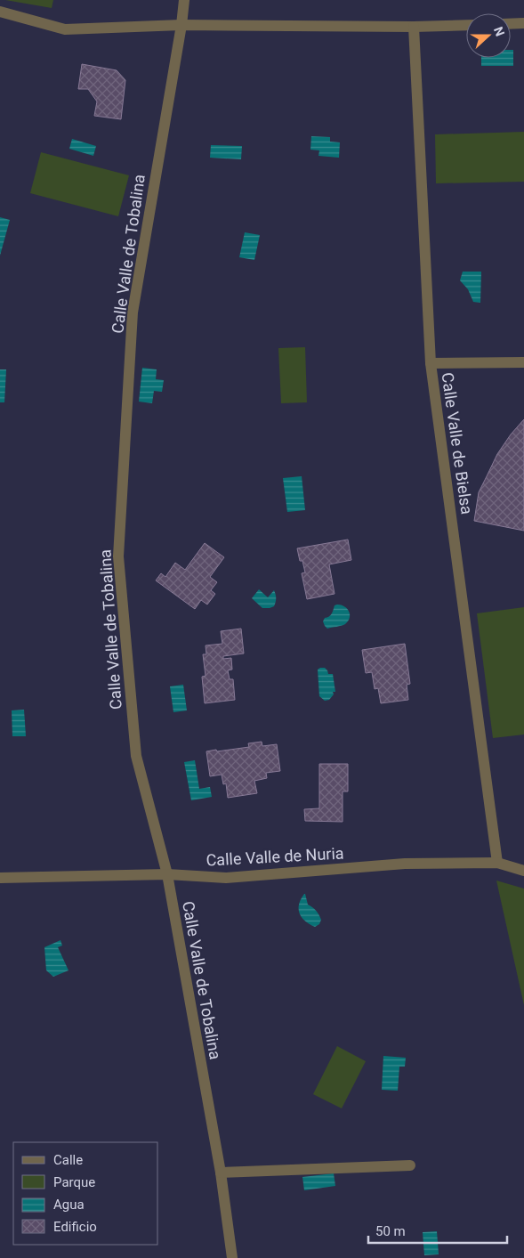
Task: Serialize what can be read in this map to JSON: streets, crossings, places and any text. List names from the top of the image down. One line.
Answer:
{"streets":{"street":["Calle Valle de Tobalina","Calle Valle de Bielsa","Calle Valle de Nuria"]},"crossings":[["Calle Valle de Tobalina","Calle Valle de Nuria"],["Calle Valle de Bielsa","Calle Valle de Nuria"]],"legend":["Calle","Parque","Agua","Edificio"],"scale_bar":"50 m","north":"right"}
